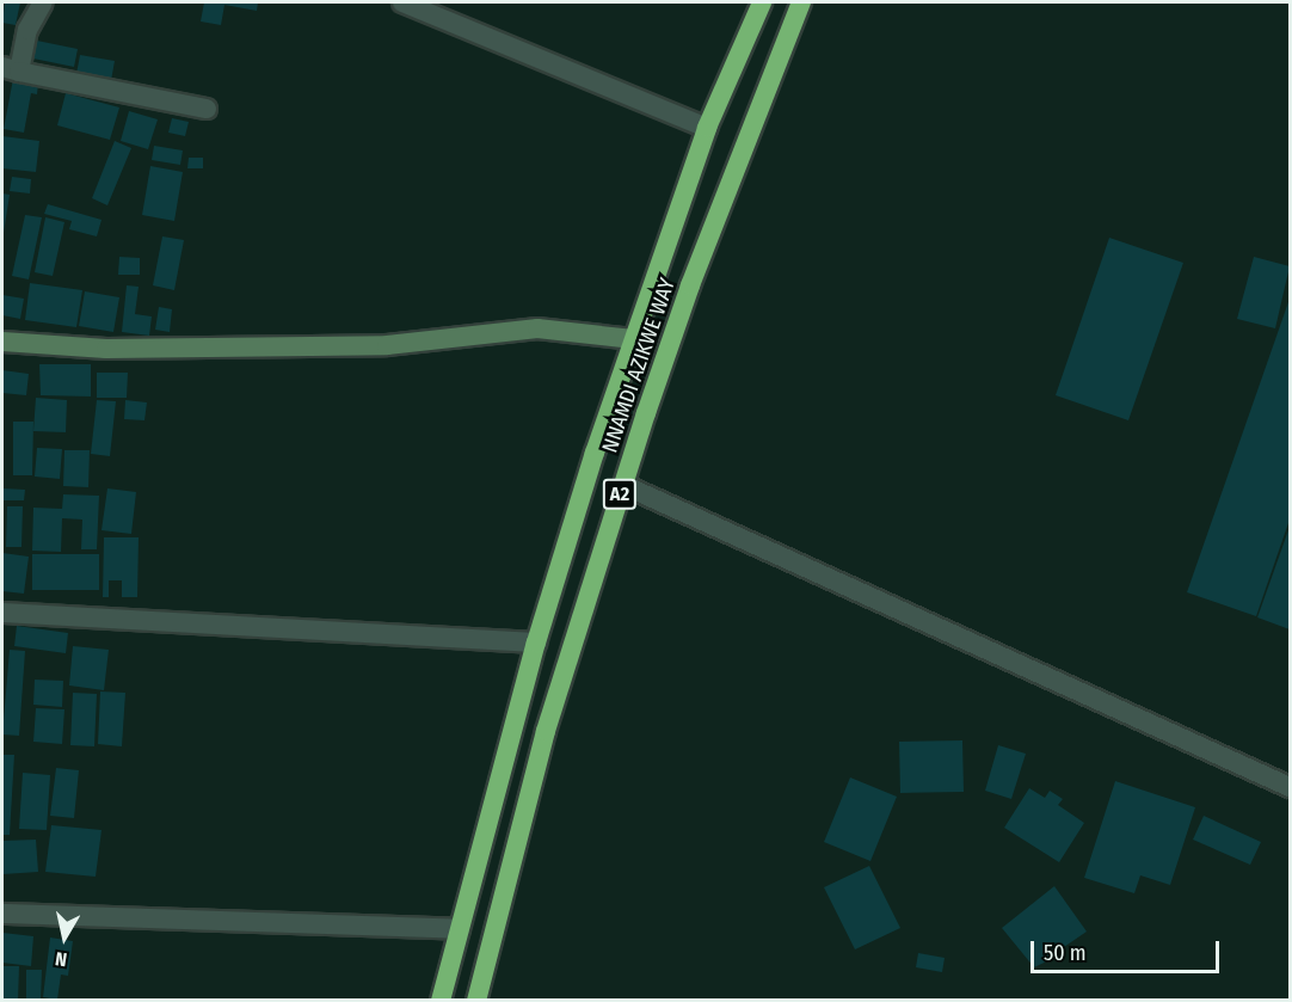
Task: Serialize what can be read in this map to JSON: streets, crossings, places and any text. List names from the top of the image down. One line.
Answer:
{"streets":{"highway":["NNAMDI AZIKWE WAY","A2"]},"scale_bar":"50 m","north":"bottom"}
